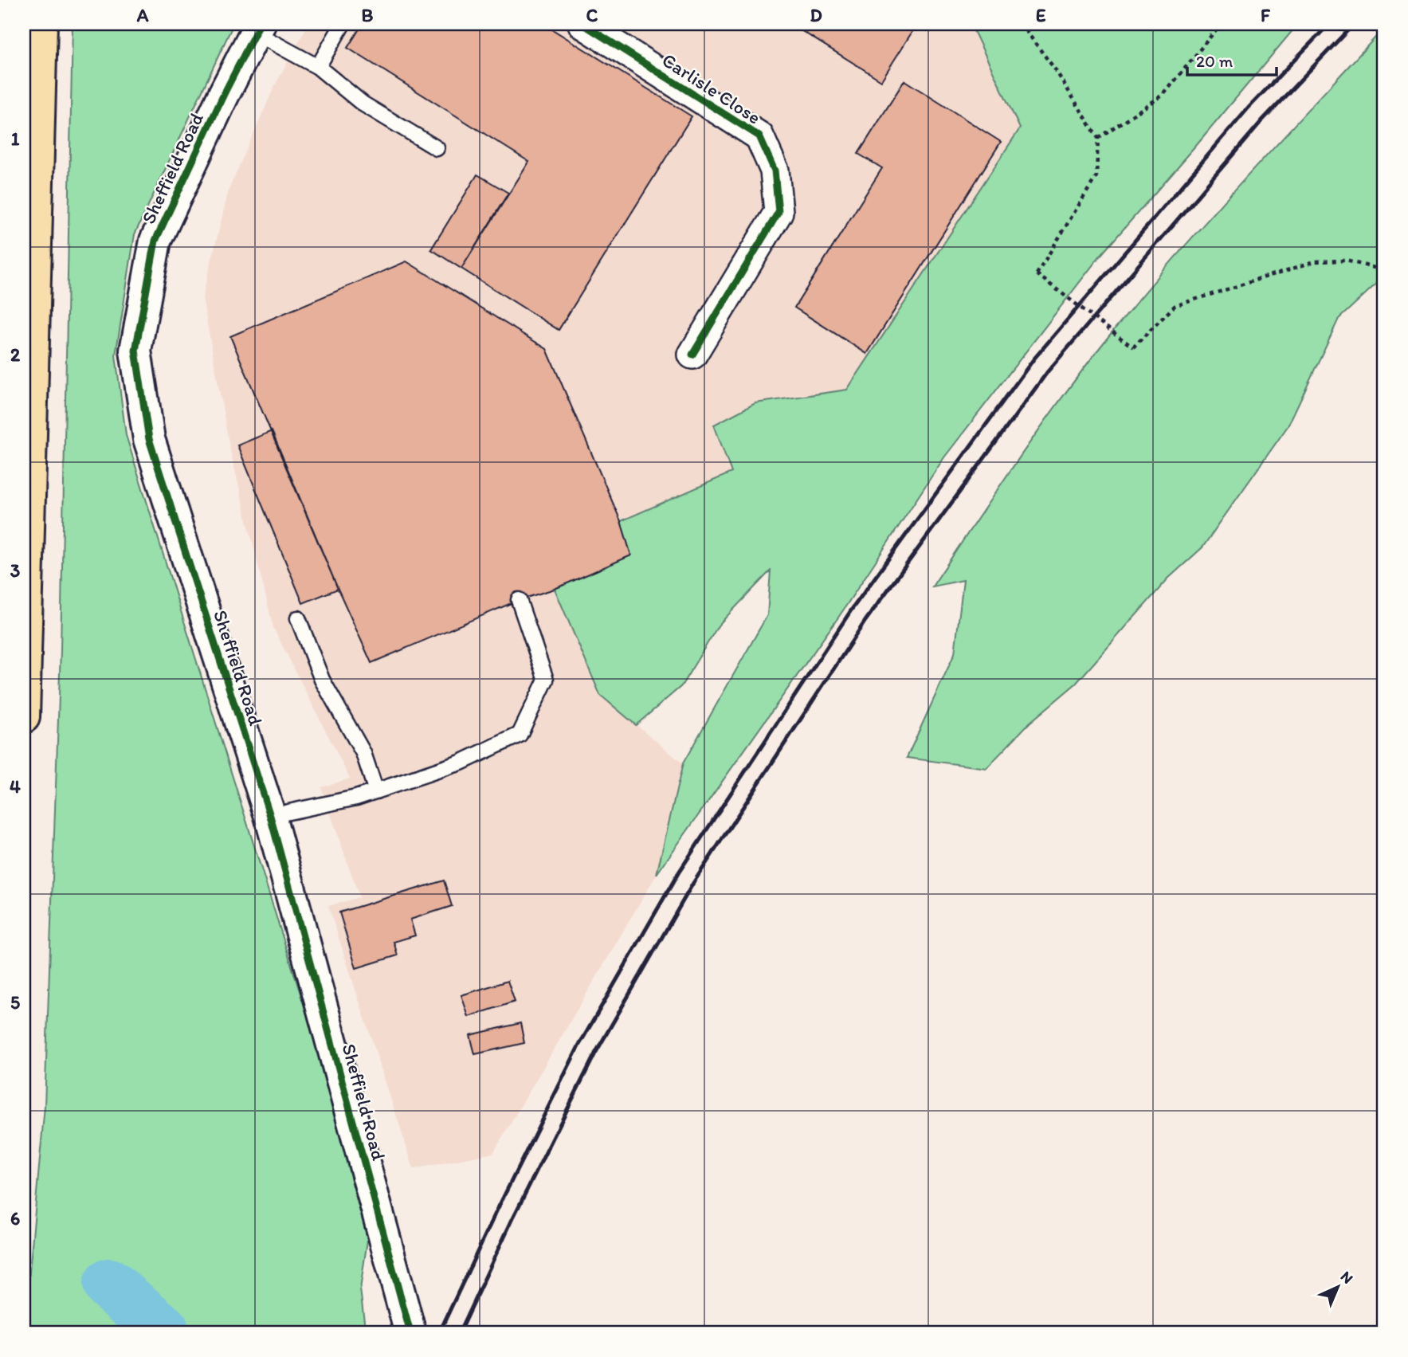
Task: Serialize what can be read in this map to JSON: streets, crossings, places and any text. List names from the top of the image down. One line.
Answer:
{"streets":{"main road":["Sheffield Road"],"street":["Carlisle Close"]},"scale_bar":"20 m","north":"top right","grid":{"columns":["A","B","C","D","E","F"],"rows":["1","2","3","4","5","6"]}}
